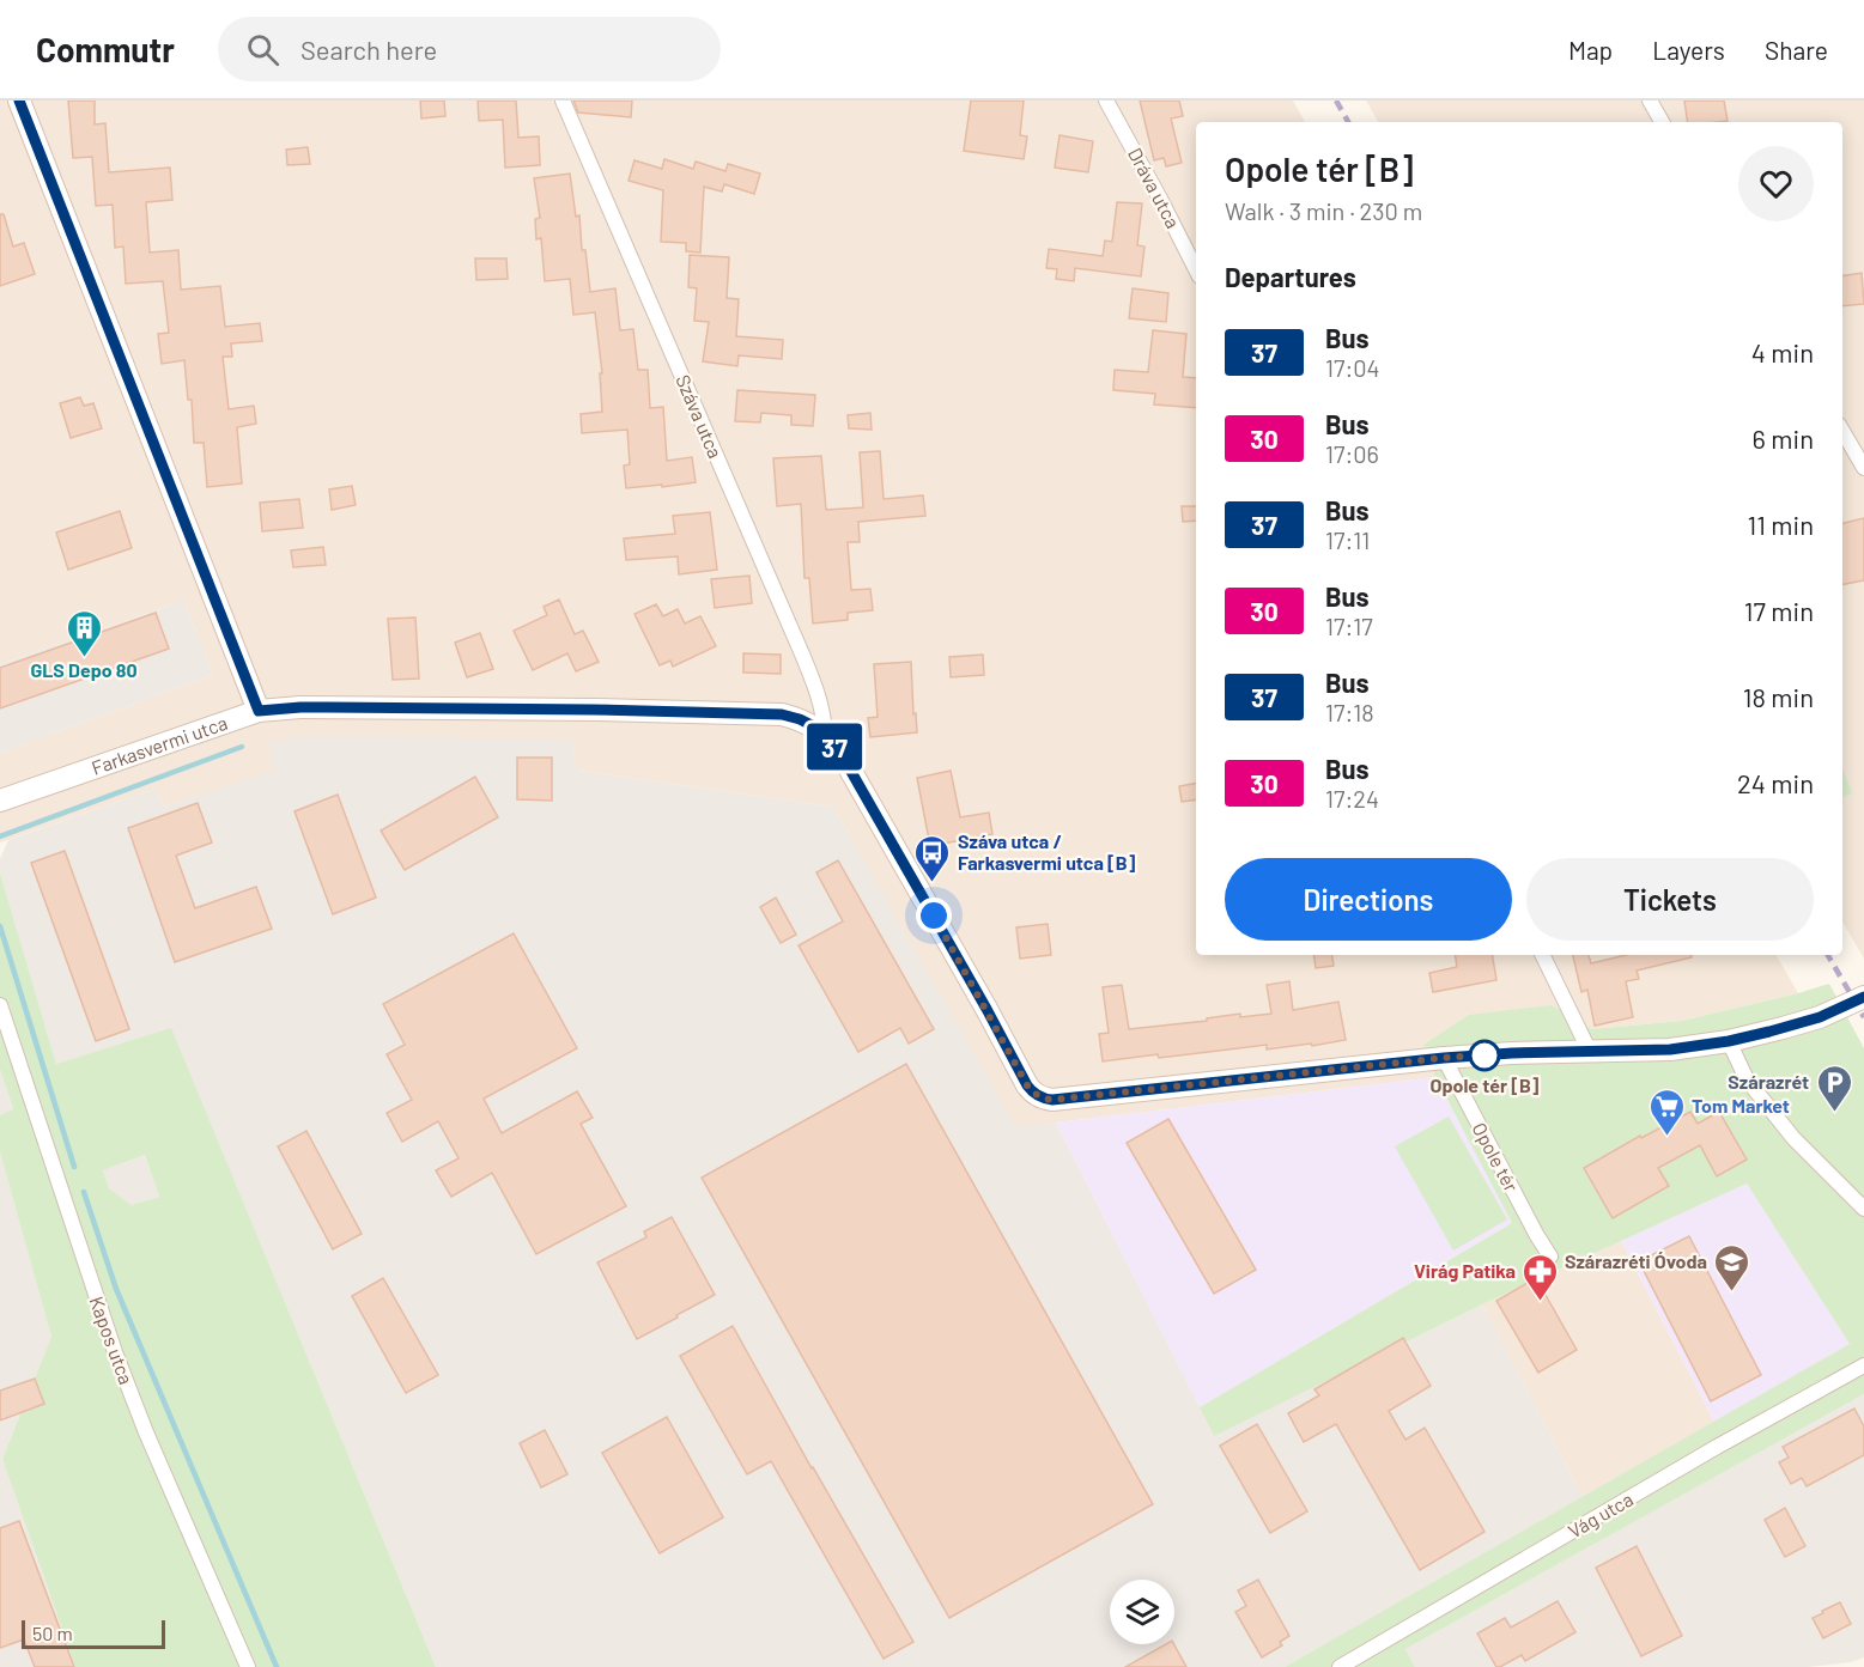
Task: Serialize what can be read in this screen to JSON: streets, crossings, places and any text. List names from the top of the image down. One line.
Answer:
{"streets":{"street":["Dráva utca","Száva utca","Farkasvermi utca","Opole tér","Kapos utca","Vág utca"]},"crossings":[["Száva utca","Farkasvermi utca"],["Farkasvermi utca","Opole tér"]],"places":{"building":["GLS Depo 80"],"bus stop":["Száva utca / Farkasvermi utca [B]"],"other":["Opole tér [B]"],"parking":["Szárazrét"],"supermarket":["Tom Market"],"school or university":["Szárazréti Óvoda"],"pharmacy":["Virág Patika"]},"lines":["bus line 37"],"scale_bar":"50 m","page":{"header":"Commutr","search":"Search here","nav":["Map","Layers","Share"],"on_map":"37","heading":[["Opole tér [B]","Walk · 3 min · 230 m"],"Departures"],"list":[{"mark":"37","name":"Bus","note":"17:04","value":"4 min"},{"mark":"30","name":"Bus","note":"17:06","value":"6 min"},{"mark":"37","name":"Bus","note":"17:11","value":"11 min"},{"mark":"30","name":"Bus","note":"17:17","value":"17 min"},{"mark":"37","name":"Bus","note":"17:18","value":"18 min"},{"mark":"30","name":"Bus","note":"17:24","value":"24 min"}],"buttons":["Directions","Tickets"],"scale":"50 m"}}
